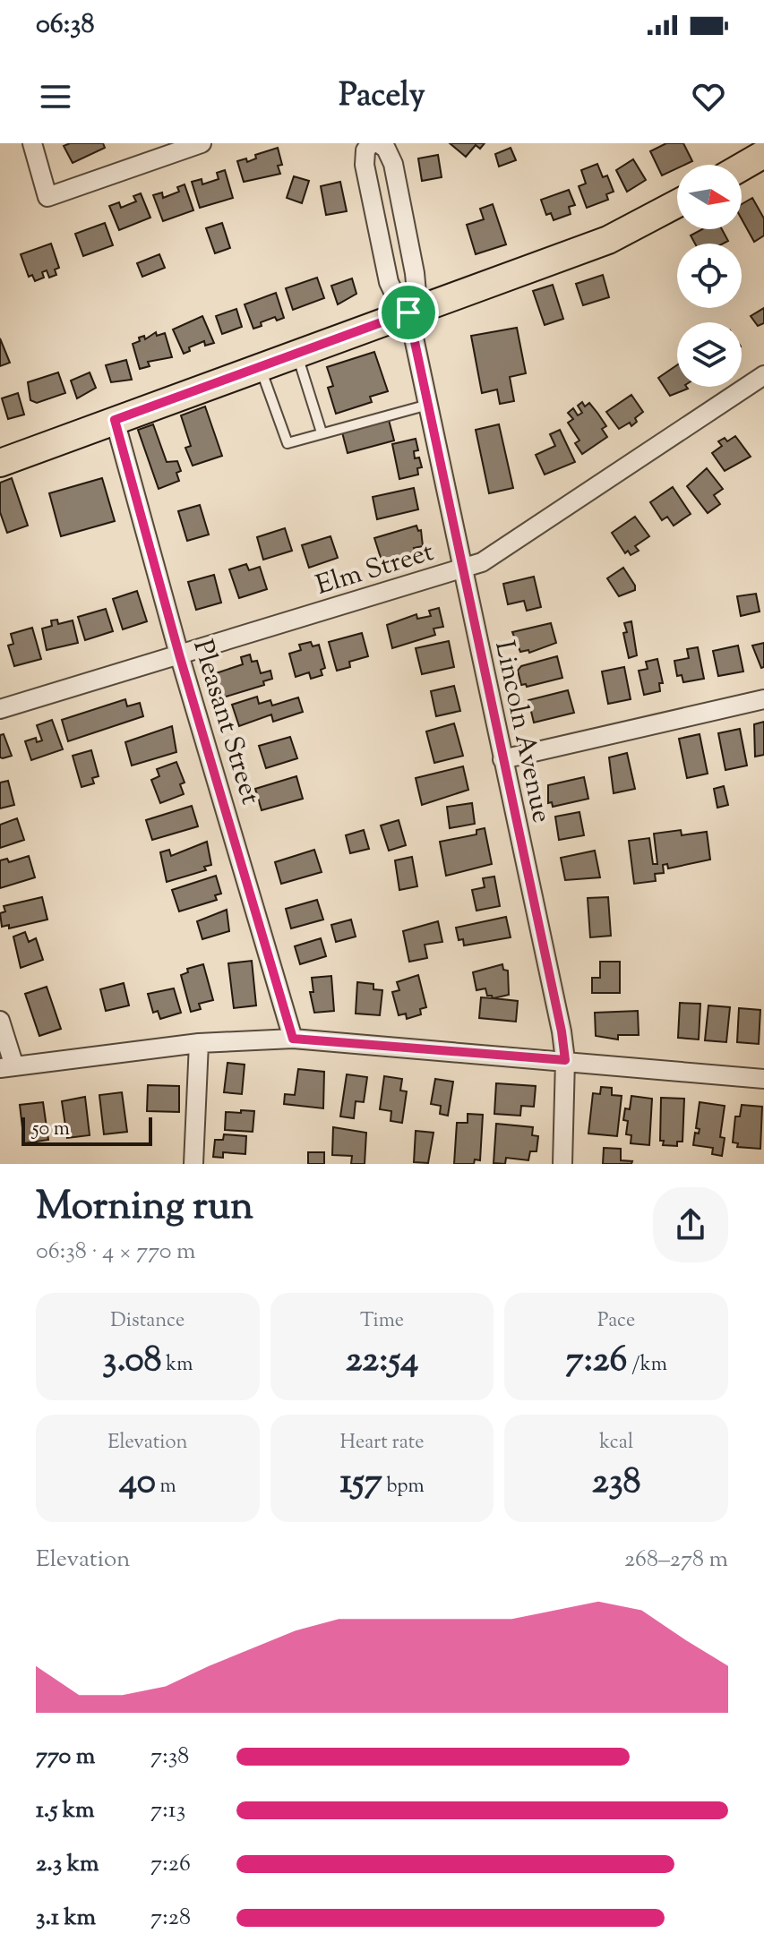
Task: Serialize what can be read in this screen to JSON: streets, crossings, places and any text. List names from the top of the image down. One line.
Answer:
{"streets":{"street":["Elm Street","Pleasant Street","Lincoln Avenue"]},"crossings":[["Elm Street","Pleasant Street"],["Elm Street","Lincoln Avenue"]],"scale_bar":"50 m","north":"right","page":{"status":"06:38","header":"Pacely","scale":"50 m","heading":["Morning run","06:38 · 4 × 770 m"],"stats":[["Distance","3.08 km"],["Time","22:54"],["Pace","7:26 /km"],["Elevation","40 m"],["Heart rate","157 bpm"],["kcal","238"]],"chart":["Elevation","268–278 m"],"list":[{"name":"770 m","note":"7:38"},{"name":"1.5 km","note":"7:13"},{"name":"2.3 km","note":"7:26"},{"name":"3.1 km","note":"7:28"}]}}
